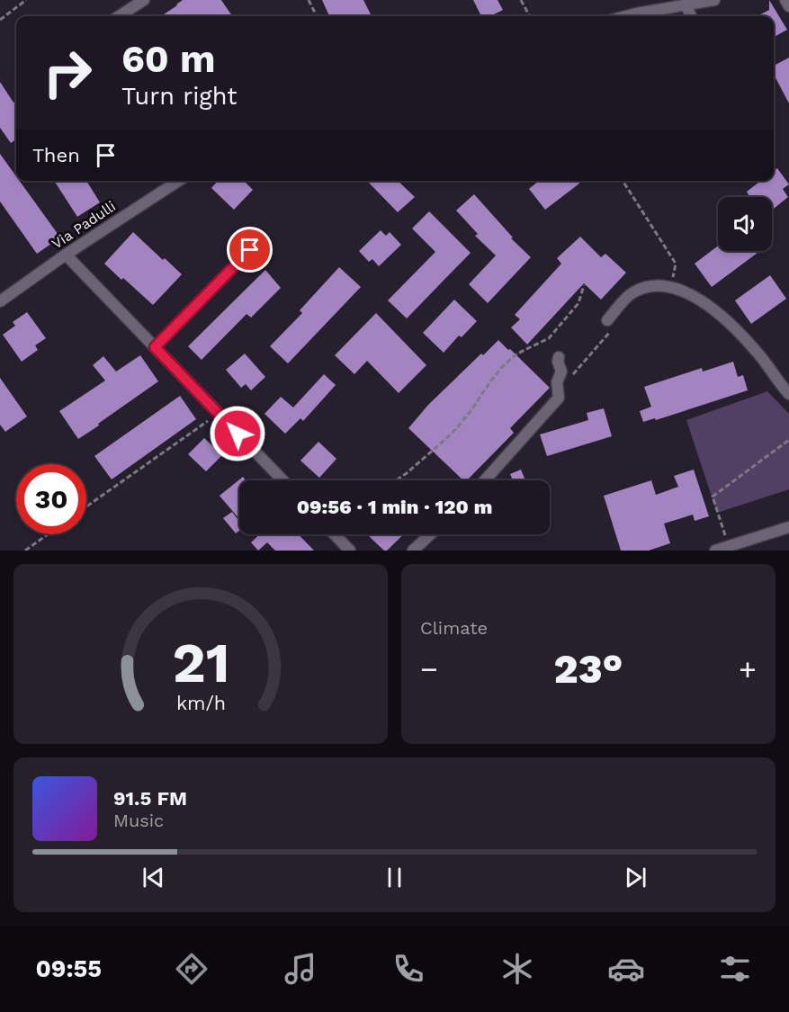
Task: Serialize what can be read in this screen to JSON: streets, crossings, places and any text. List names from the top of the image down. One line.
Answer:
{"streets":{"street":["Via Padulli"]},"page":{"turn":["60 m","Turn right"],"then":"Then","limit":"30","trip":"09:56 · 1 min · 120 m","tile":"Climate","heat":["−","23°","+"],"song":["91.5 FM","Music"],"tabs":"09:55","gauge":["21","km/h"]}}
